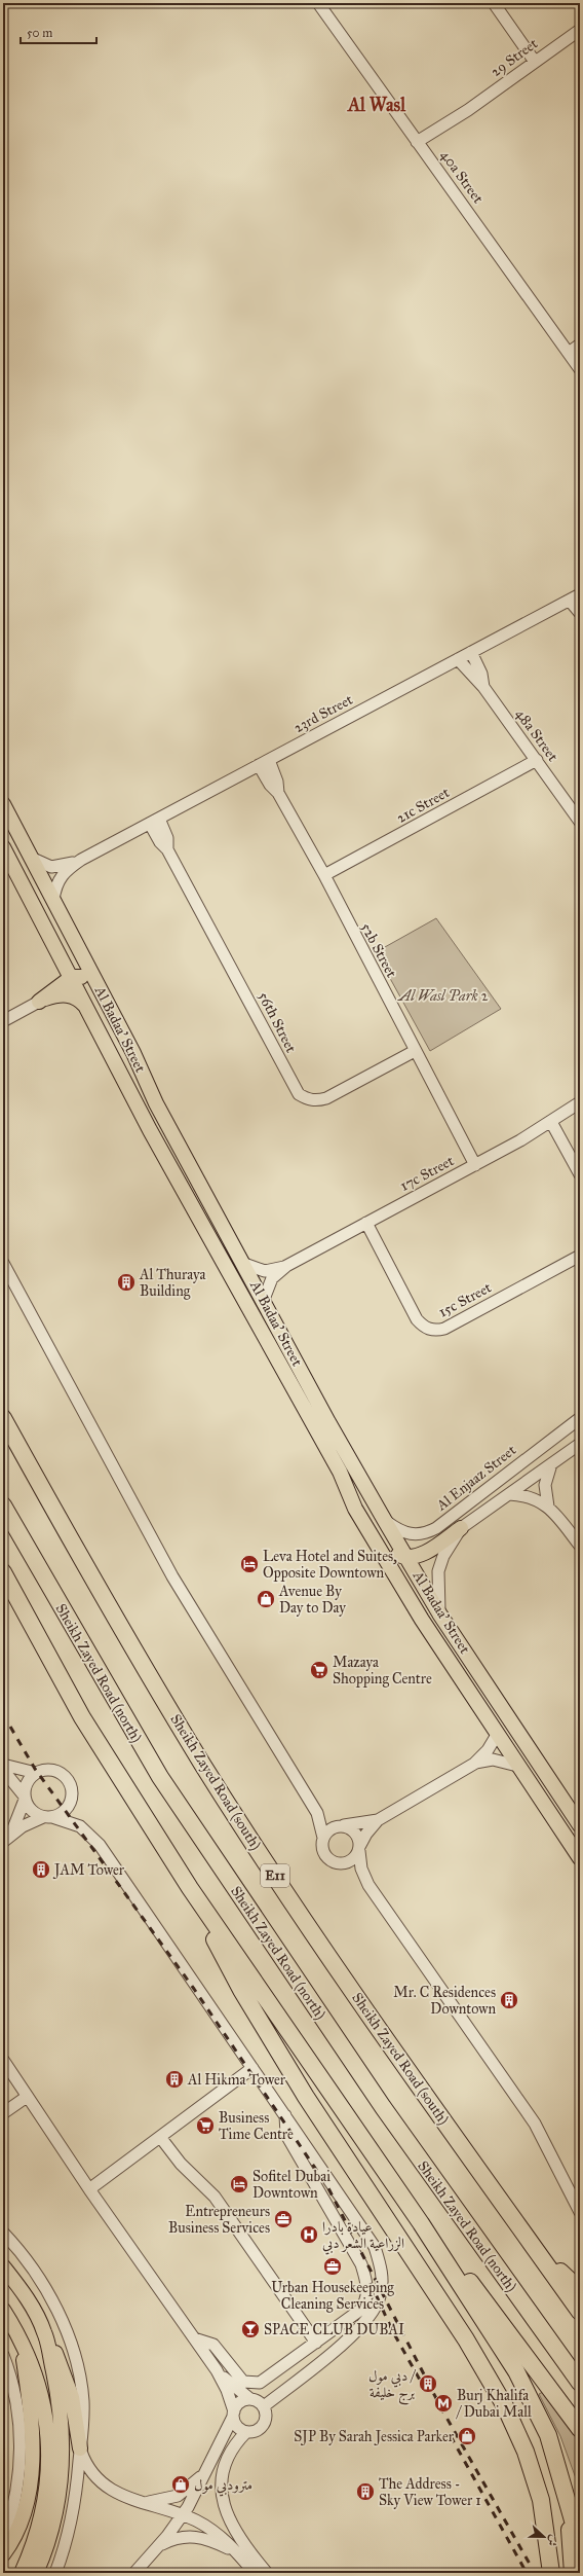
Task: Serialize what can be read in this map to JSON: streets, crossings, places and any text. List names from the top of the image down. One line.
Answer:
{"streets":{"highway":["Sheikh Zayed Road (north)","Sheikh Zayed Road (south)","E11"],"main road":["Al Badaa' Street"],"street":["29 Street","40a Street","23rd Street","48a Street","21c Street","52b Street","56th Street","17c Street","15c Street","Al Enjaaz Street"]},"crossings":[["29 Street","40a Street"],["23rd Street","48a Street"],["23rd Street","52b Street"],["23rd Street","56th Street"],["23rd Street","Al Badaa' Street"],["48a Street","21c Street"],["21c Street","52b Street"],["52b Street","56th Street"],["52b Street","17c Street"],["Al Badaa' Street","17c Street"],["Al Badaa' Street","Al Enjaaz Street"],["17c Street","15c Street"]],"districts":["Al Wasl"],"parks":["Al Wasl Park 2"],"places":{"building":["Al Thuraya Building","JAM Tower","Mr. C Residences Downtown","Al Hikma Tower","دبي مول / برج خليفة","The Address - Sky View Tower 1"],"hotel":["Leva Hotel and Suites, Opposite Downtown","Sofitel Dubai Downtown"],"shop":["Avenue By Day to Day","SJP By Sarah Jessica Parker","مترودبي مول"],"supermarket":["Mazaya Shopping Centre","Business Time Centre"],"office":["Entrepreneurs Business Services","Urban Housekeeping Cleaning Services"],"hospital":["عيادة بادرا الزراعية الشعر دبي"],"bar":["SPACE CLUB DUBAI"],"metro station":["Burj Khalifa / Dubai Mall"]},"scale_bar":"50 m","north":"right"}
